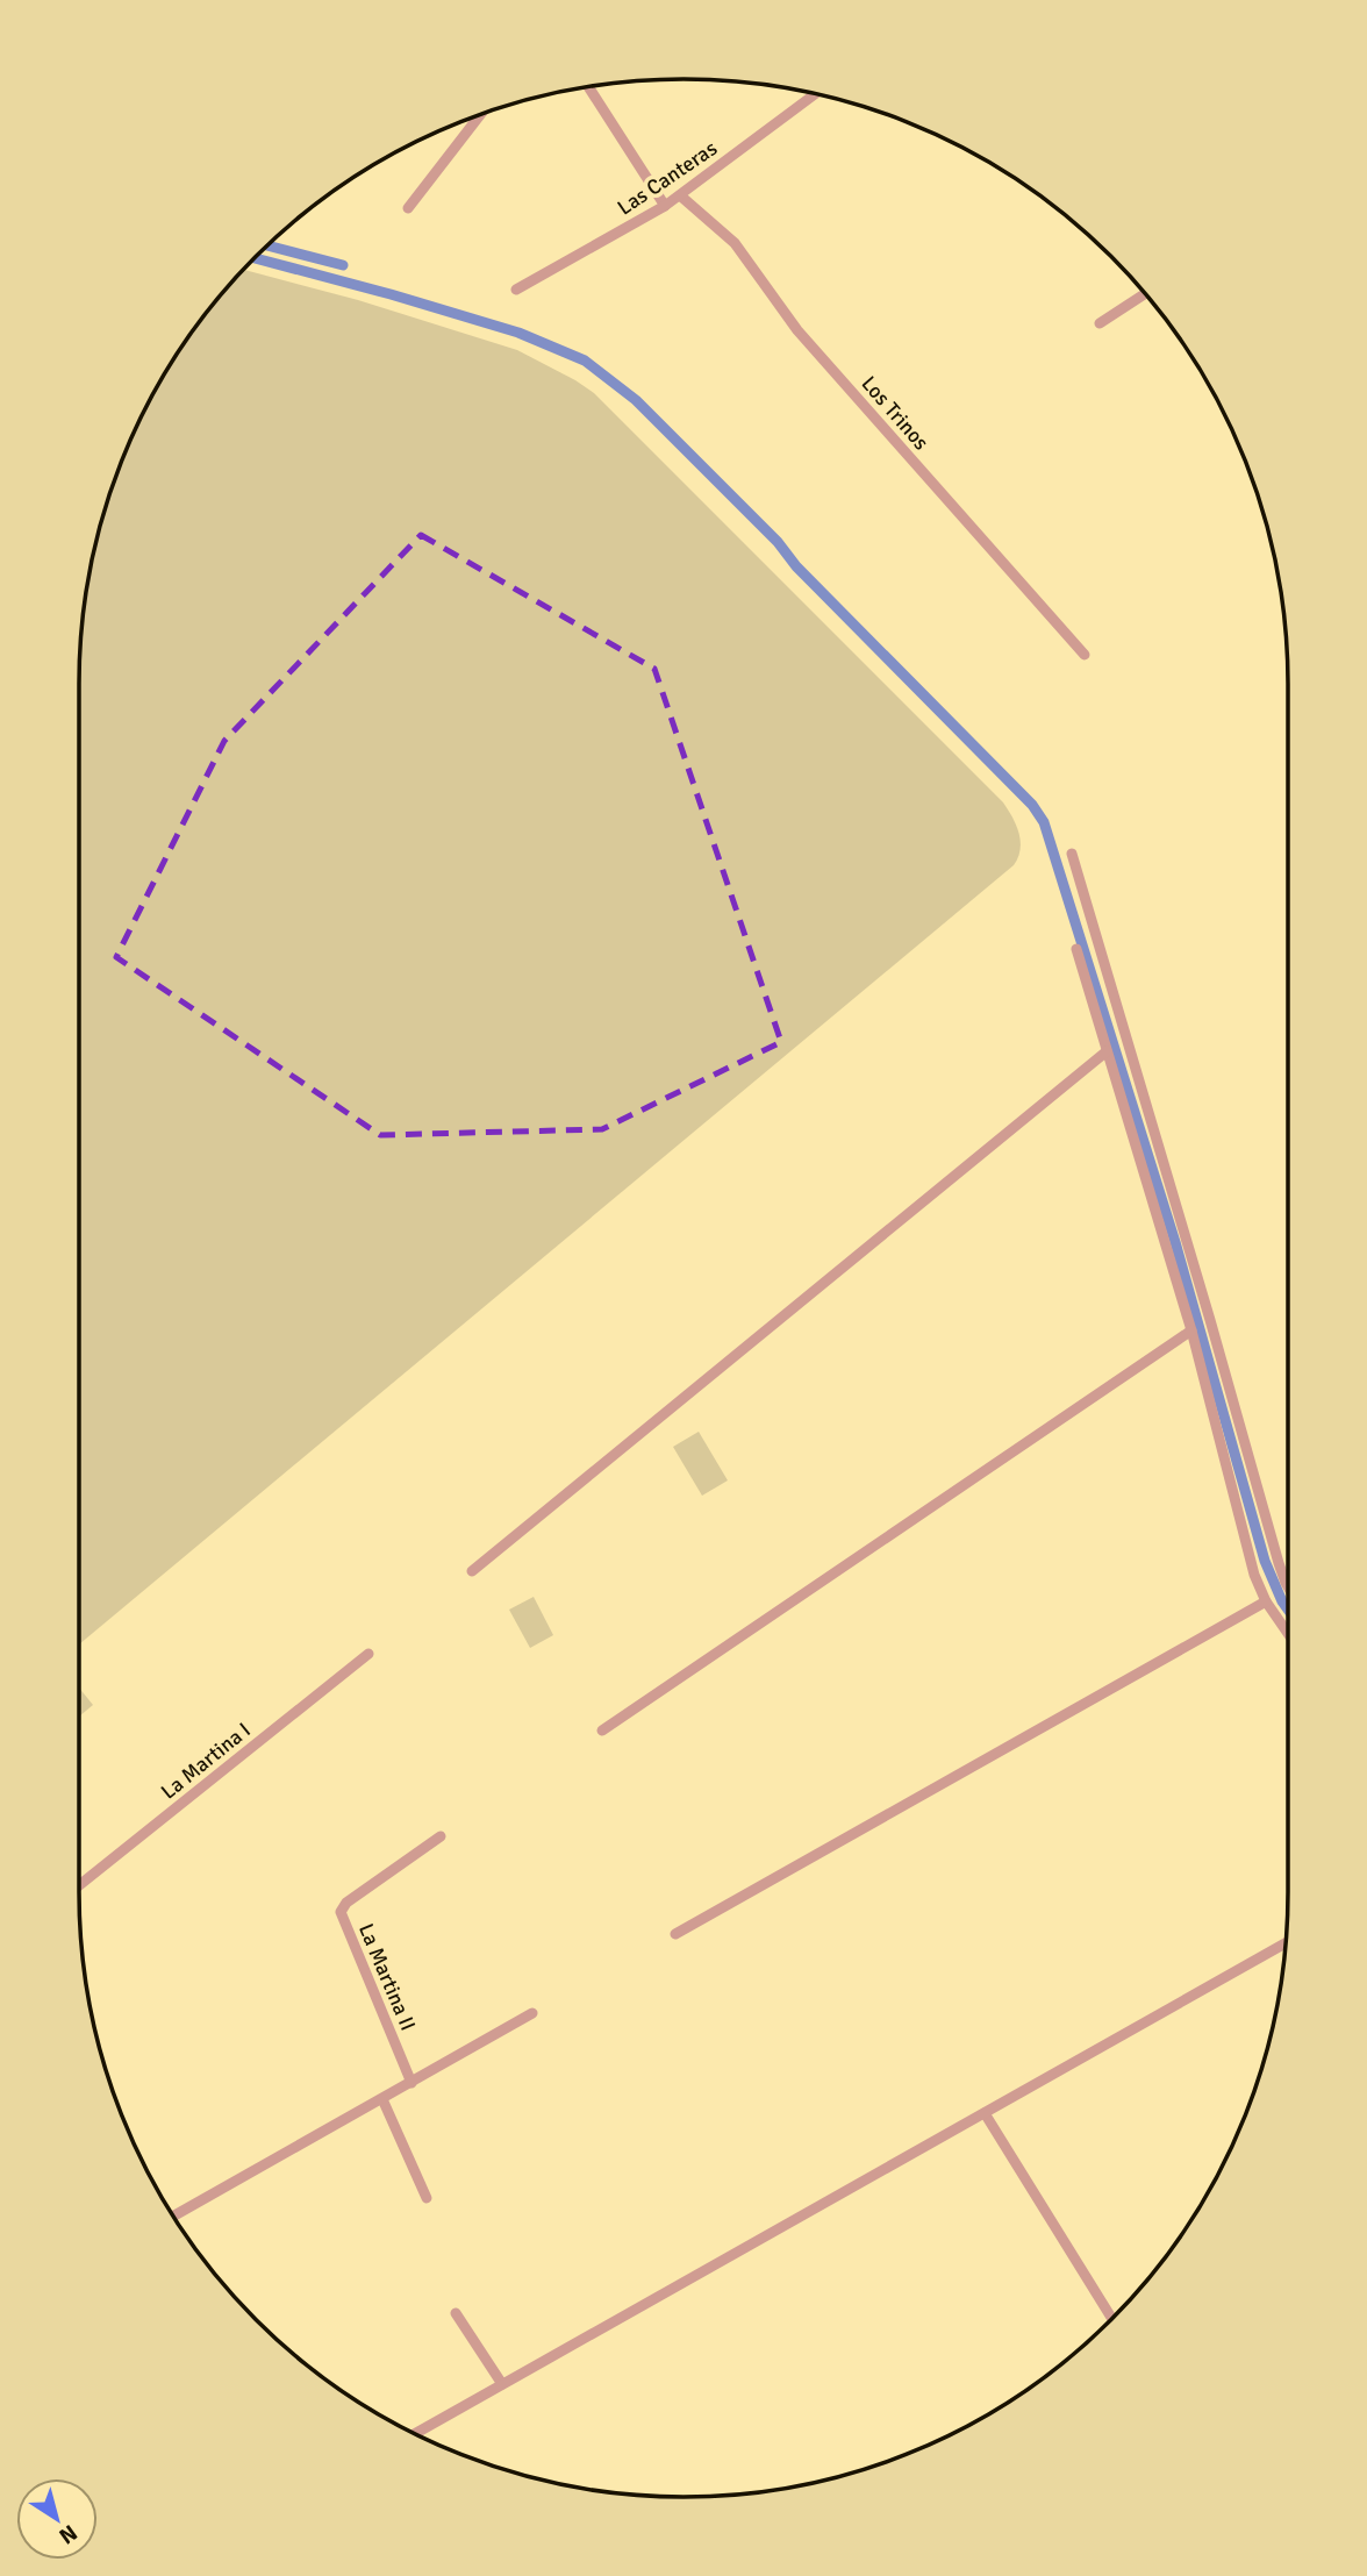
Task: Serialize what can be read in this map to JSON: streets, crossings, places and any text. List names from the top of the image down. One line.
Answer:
{"streets":{"street":["Las Canteras","Los Trinos","La Martina I","La Martina II"]},"crossings":[["Las Canteras","Los Trinos"]],"north":"bottom right"}
